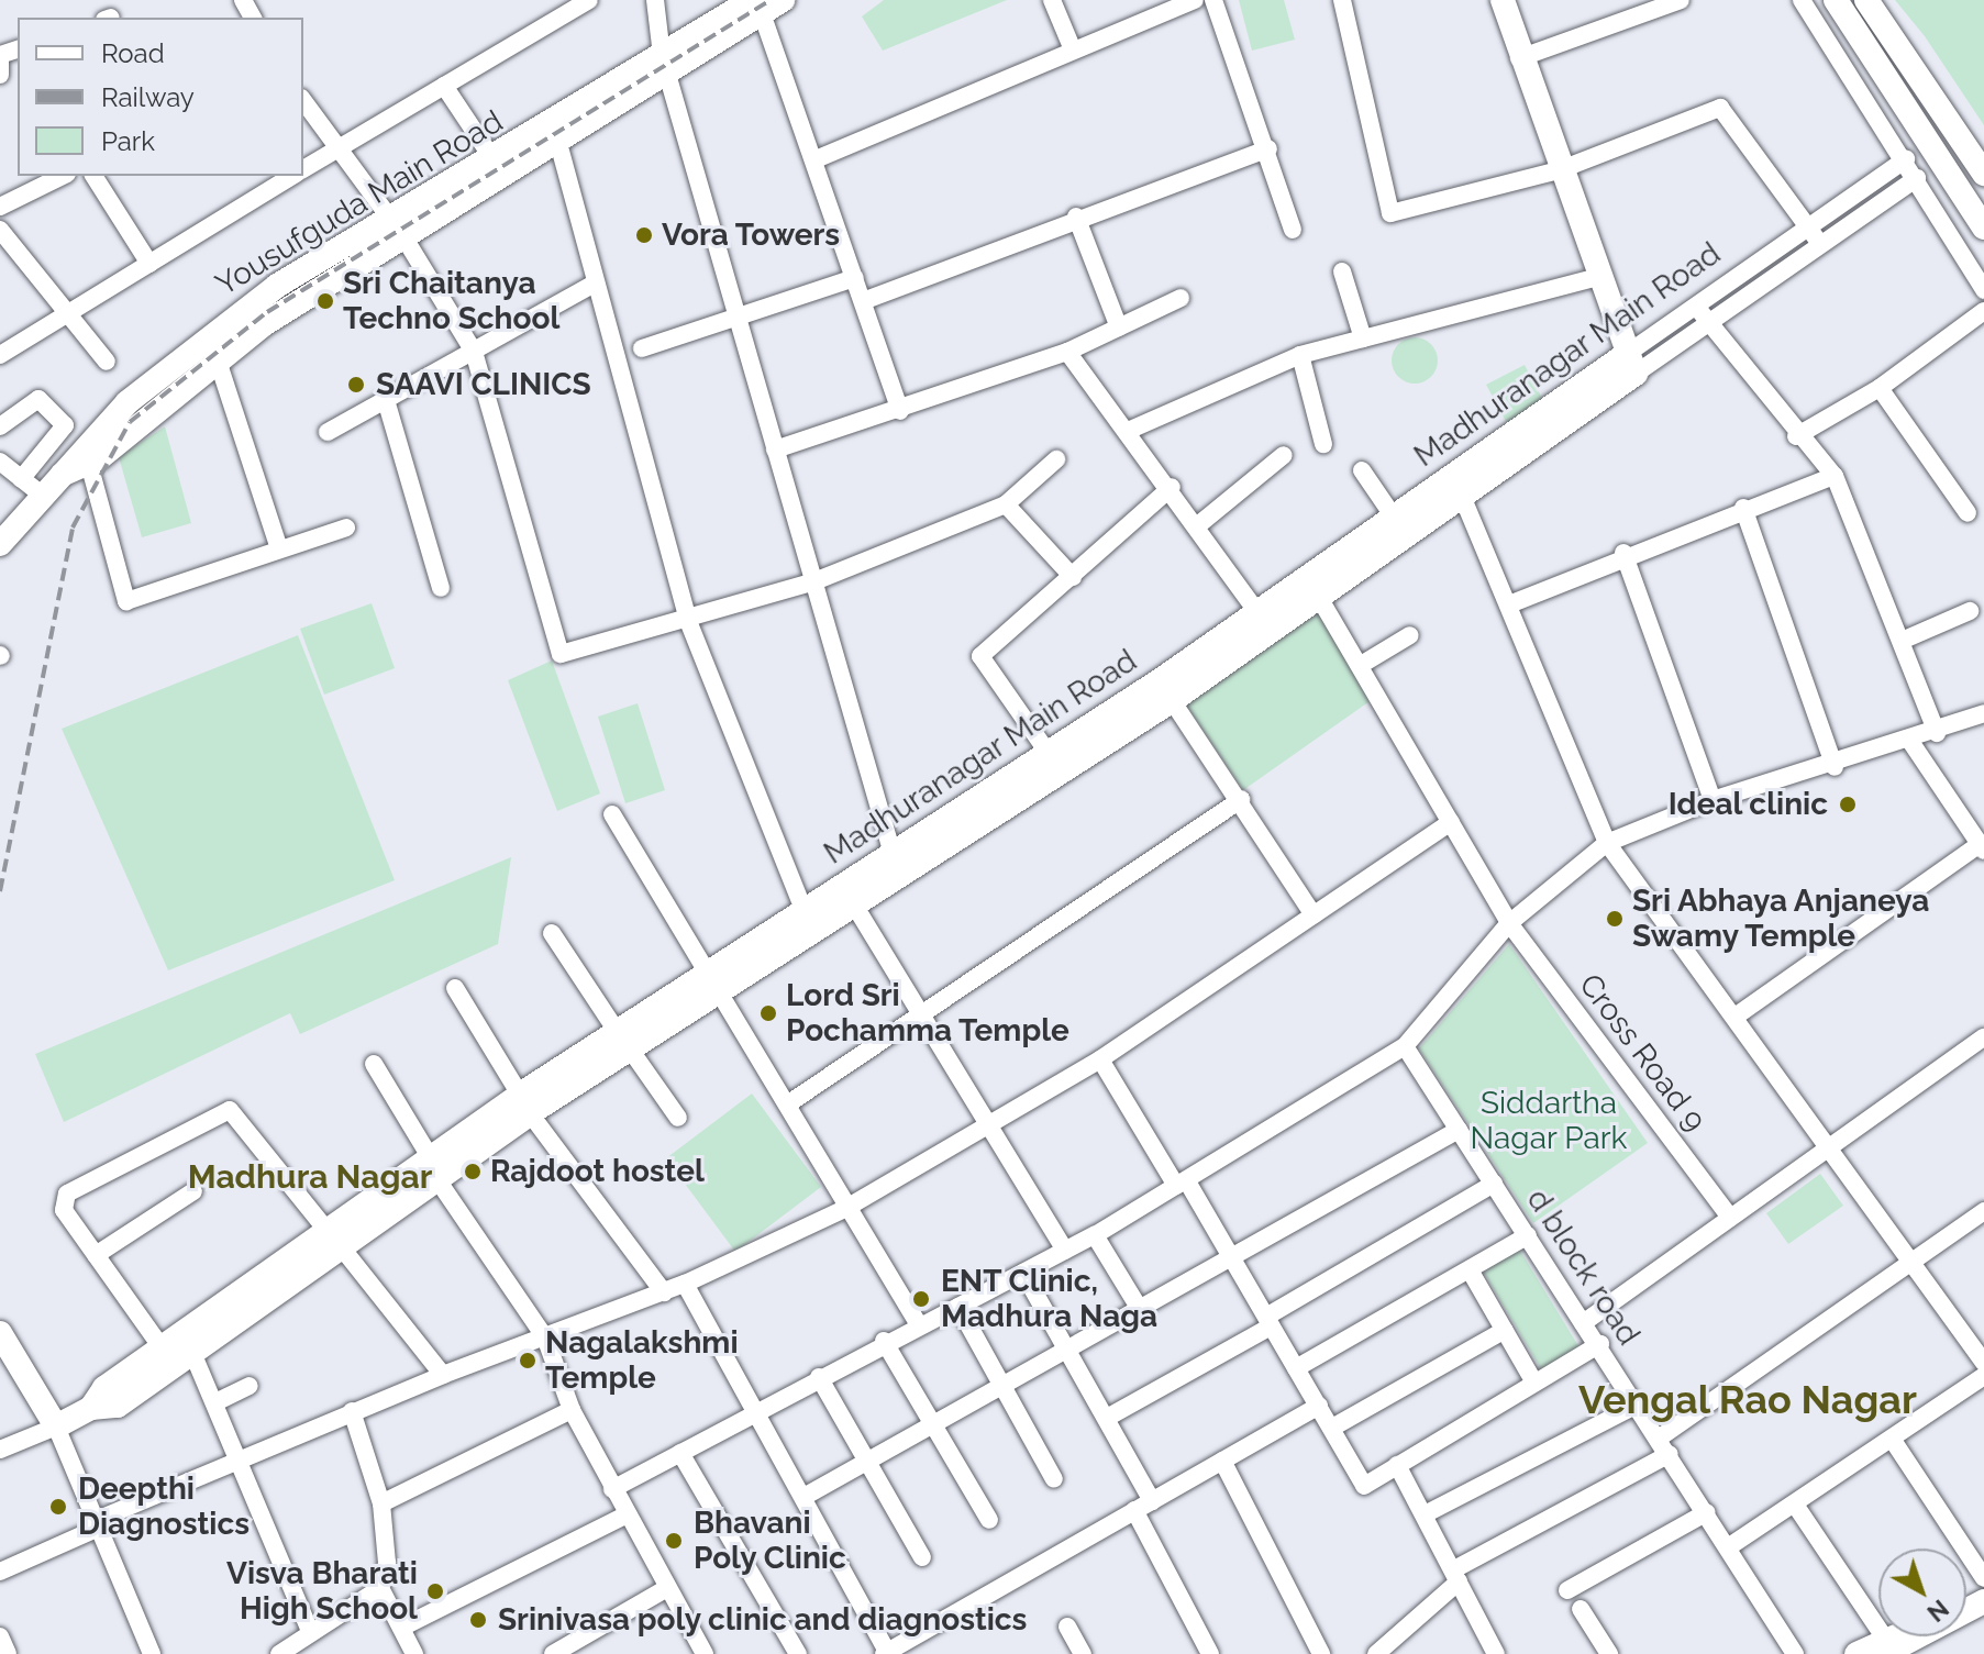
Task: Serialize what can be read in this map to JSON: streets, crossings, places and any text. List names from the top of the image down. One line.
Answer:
{"streets":{"street":["Yousufguda Main Road","Madhuranagar Main Road","Cross Road 9","d block road"]},"crossings":[["Madhuranagar Main Road","Cross Road 9"]],"districts":["Madhura Nagar","Vengal Rao Nagar"],"parks":["Siddartha Nagar Park"],"places":["Vora Towers","Sri Chaitanya Techno School","SAAVI CLINICS","Ideal clinic","Sri Abhaya Anjaneya Swamy Temple","Lord Sri Pochamma Temple","Rajdoot hostel","ENT Clinic, Madhura Naga","Nagalakshmi Temple","Deepthi Diagnostics","Bhavani Poly Clinic","Visva Bharati High School","Srinivasa poly clinic and diagnostics"],"legend":["Road","Railway","Park"],"north":"bottom right"}
